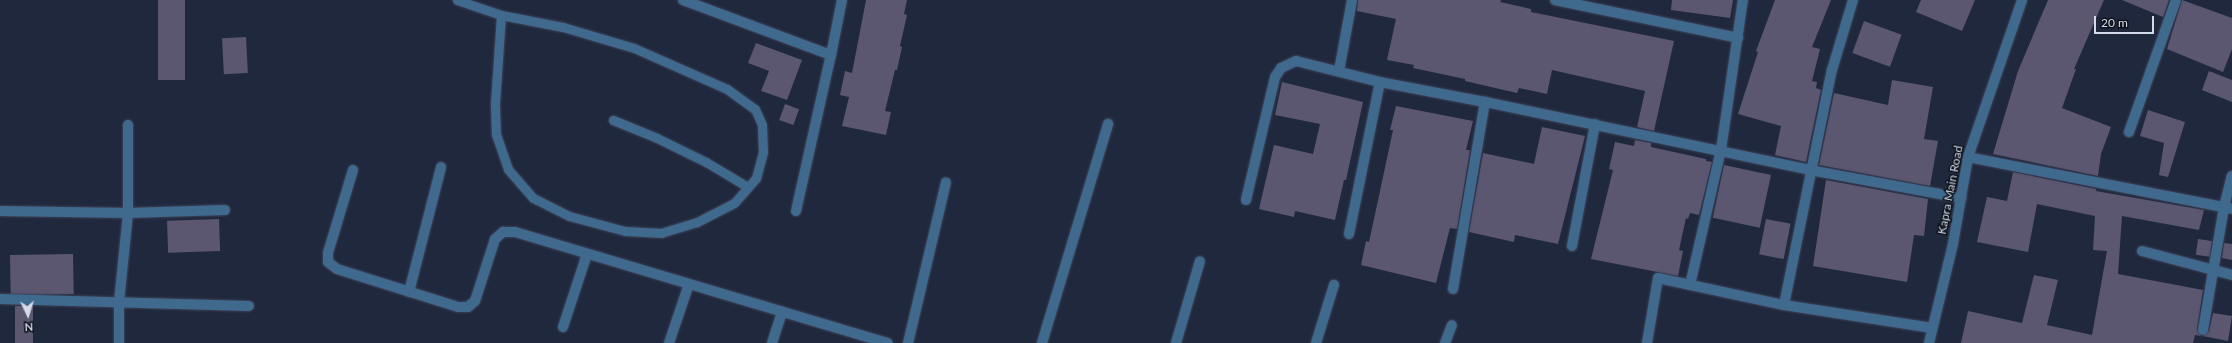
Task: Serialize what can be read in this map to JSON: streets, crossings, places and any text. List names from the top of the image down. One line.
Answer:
{"streets":{"street":["Kapra Main Road"]},"scale_bar":"20 m","north":"bottom"}
